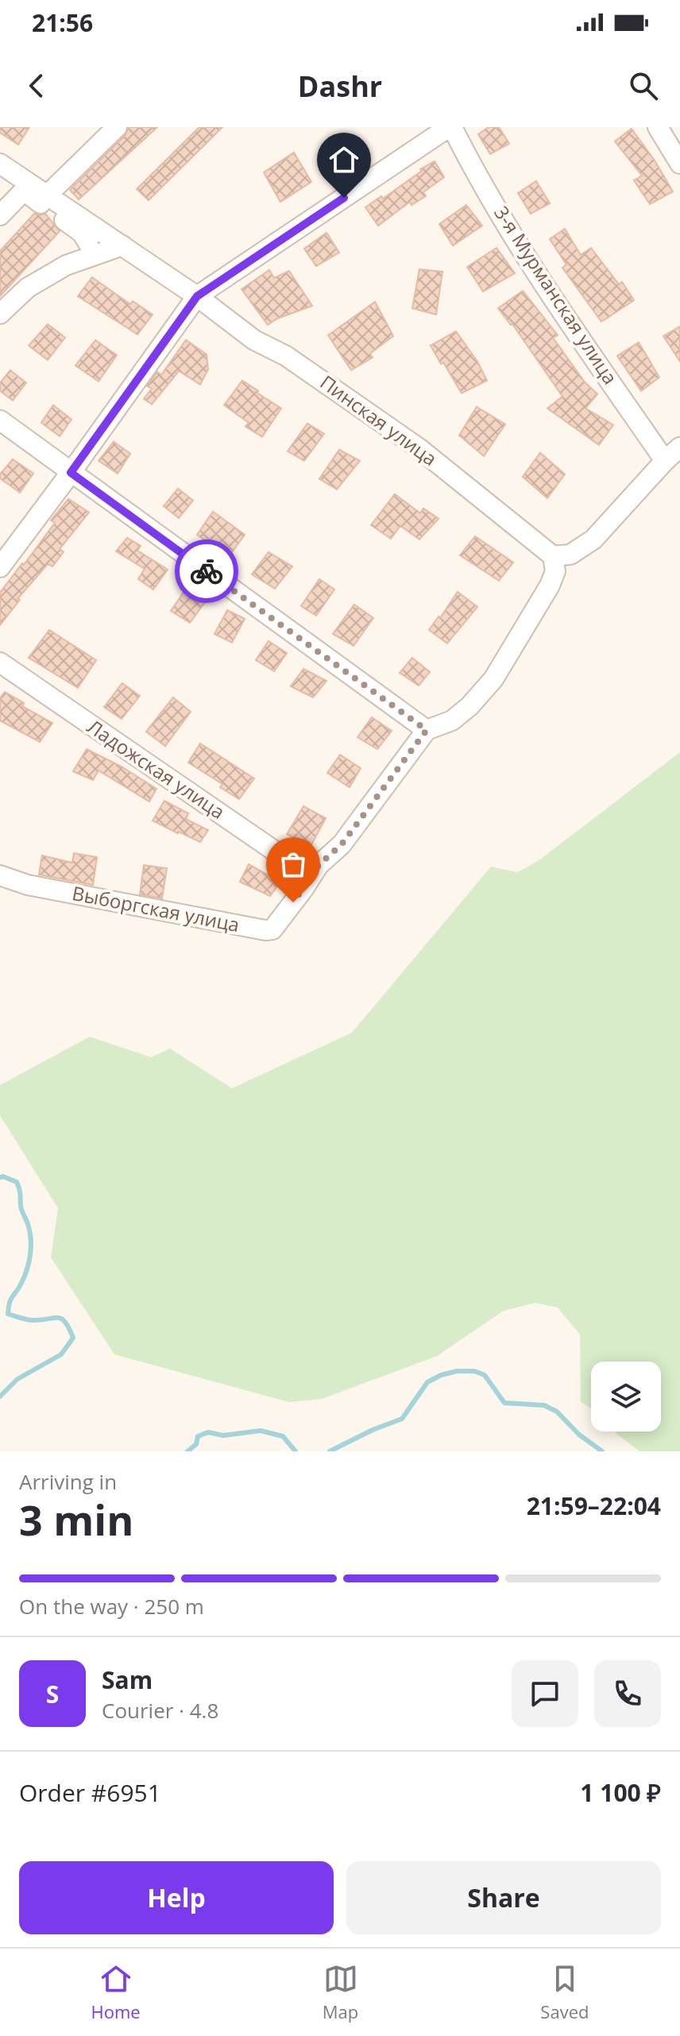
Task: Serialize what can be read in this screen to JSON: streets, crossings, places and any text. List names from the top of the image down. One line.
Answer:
{"streets":{"street":["3-я Мурманская улица","Пинская улица","Ладожская улица","Выборгская улица"]},"crossings":[["Ладожская улица","Выборгская улица"]],"page":{"status":"21:56","header":"Dashr","heading":["3 min","Arriving in","21:59–22:04"],"panel":["Sam","Courier · 4.8","Order #6951","1 100 ₽"],"bar":"On the way · 250 m","round":"S","buttons":["Help","Share"],"tabs":["Home","Map","Saved"]}}
